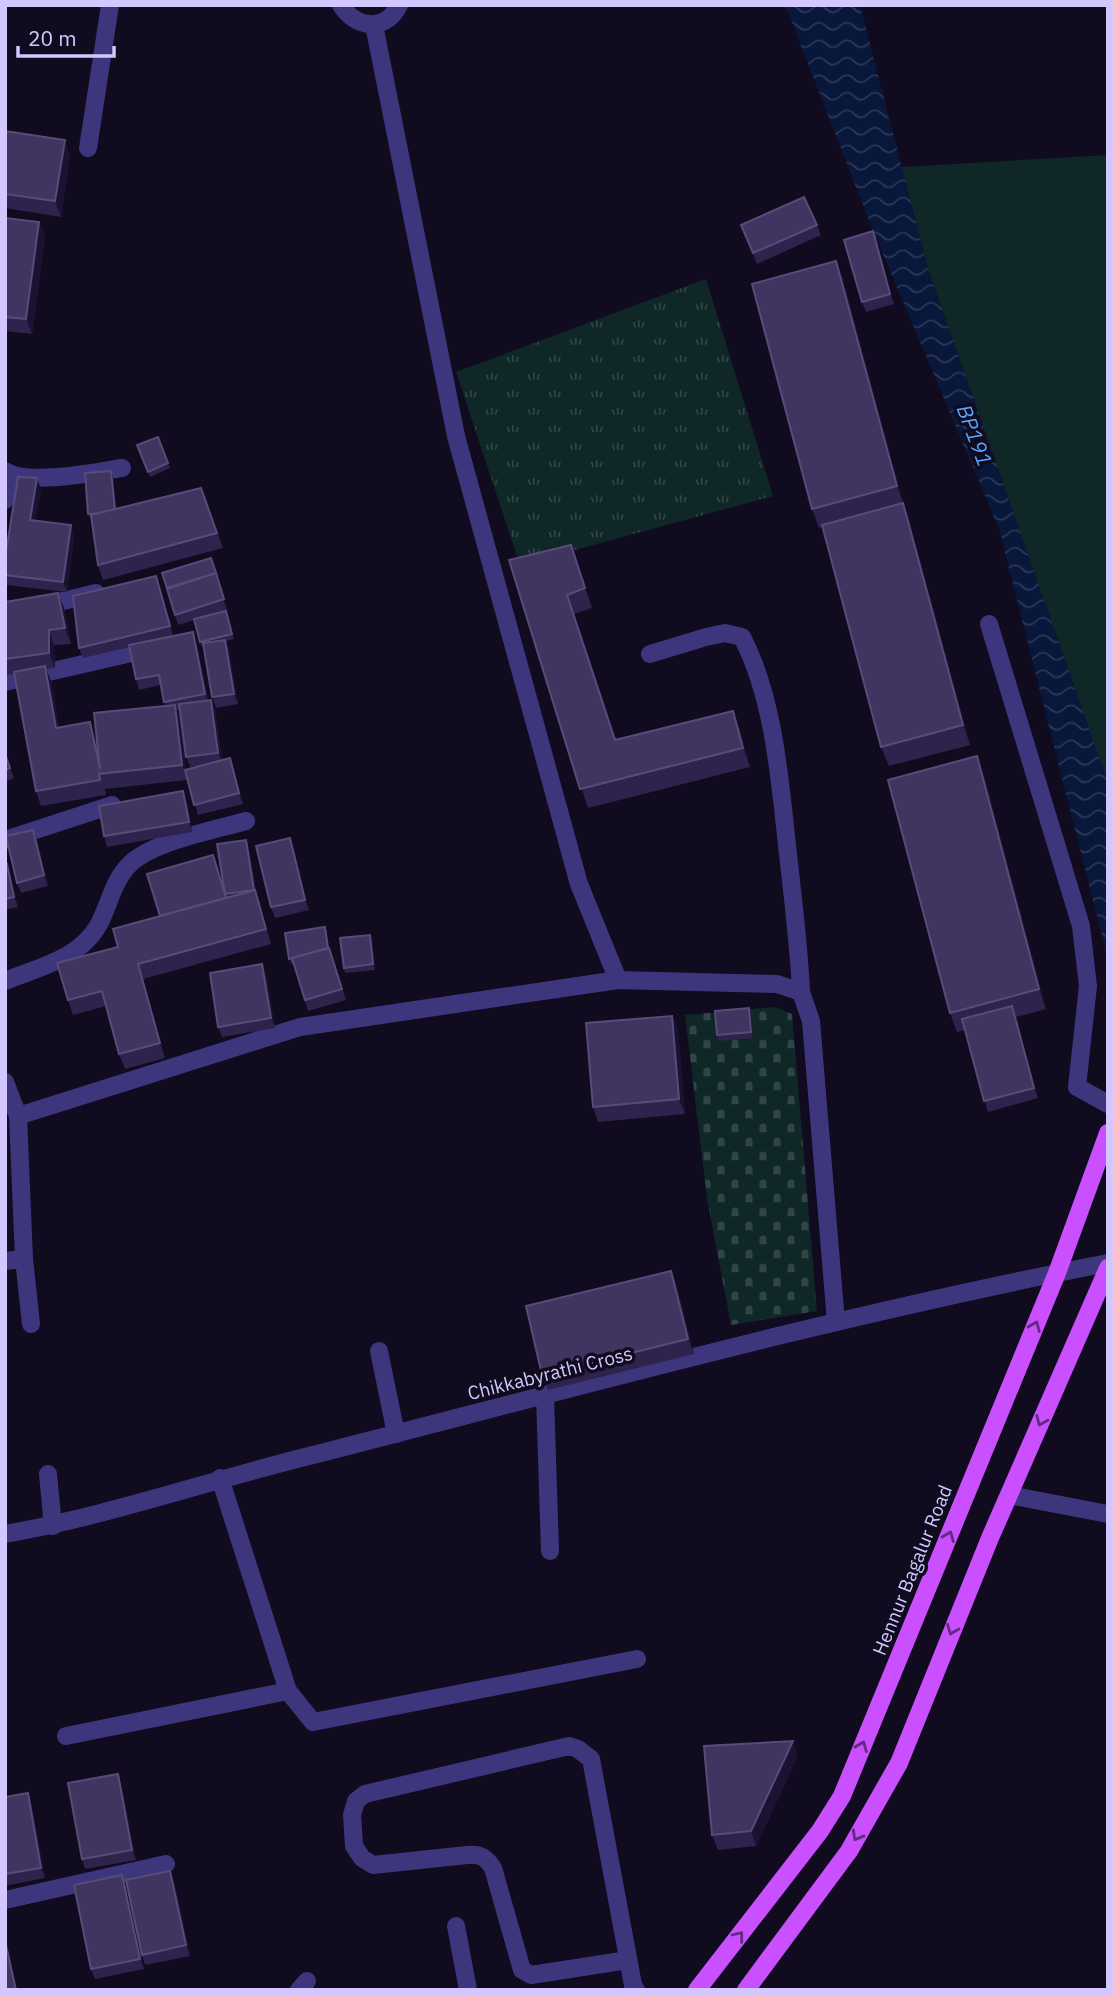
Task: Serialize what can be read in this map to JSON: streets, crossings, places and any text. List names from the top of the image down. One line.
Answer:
{"streets":{"main road":["Hennur Bagalur Road"],"street":["Chikkabyrathi Cross"]},"crossings":[["Chikkabyrathi Cross","Hennur Bagalur Road"]],"water":["BP191"],"scale_bar":"20 m"}
